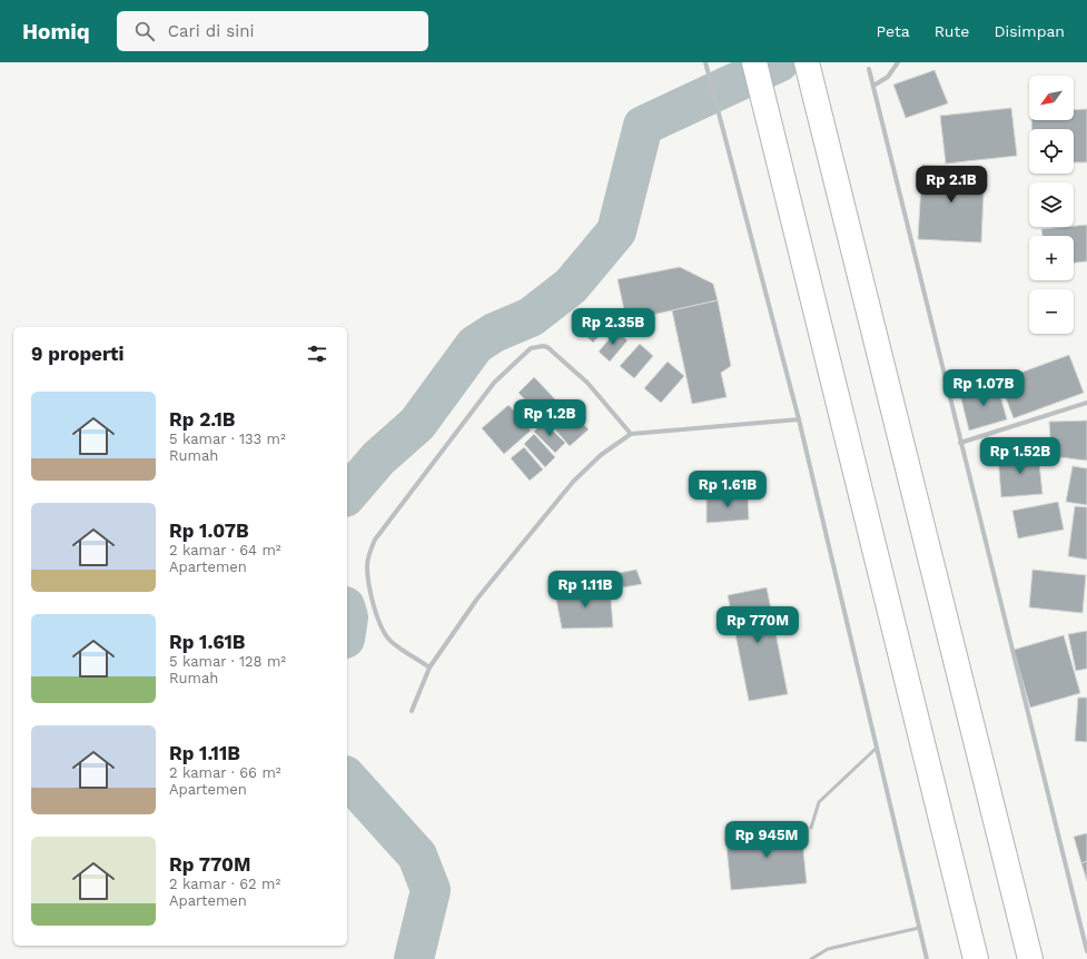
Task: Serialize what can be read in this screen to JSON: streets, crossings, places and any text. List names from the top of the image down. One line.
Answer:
{"north":"bottom left","page":{"header":"Homiq","search":"Cari di sini","nav":["Peta","Rute","Disimpan"],"map_buttons":["+","−"],"price":["Rp 2.1B","Rp 2.35B","Rp 1.07B","Rp 1.2B","Rp 1.52B","Rp 1.61B","Rp 1.11B","Rp 770M","Rp 945M"],"heading":"9 properti","list":[{"name":"Rp 2.1B","note":"5 kamar · 133 m² · Rumah"},{"name":"Rp 1.07B","note":"2 kamar · 64 m² · Apartemen"},{"name":"Rp 1.61B","note":"5 kamar · 128 m² · Rumah"},{"name":"Rp 1.11B","note":"2 kamar · 66 m² · Apartemen"},{"name":"Rp 770M","note":"2 kamar · 62 m² · Apartemen"}]}}
